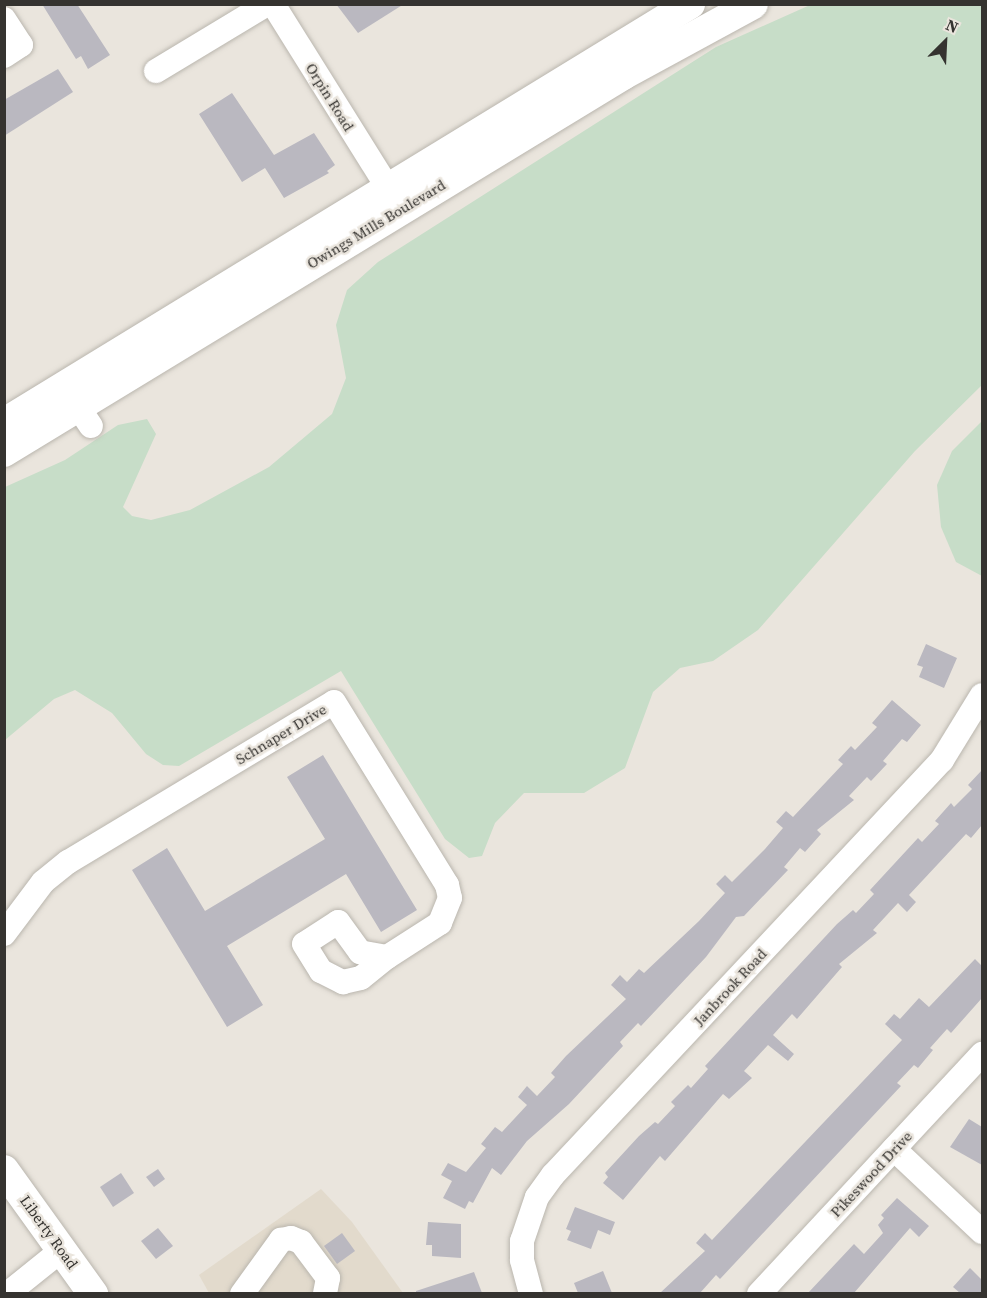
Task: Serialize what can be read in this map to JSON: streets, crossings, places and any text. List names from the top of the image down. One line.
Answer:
{"streets":{"main road":["Owings Mills Boulevard","Liberty Road"],"street":["Orpin Road","Schnaper Drive","Janbrook Road","Pikeswood Drive"]},"crossings":[["Orpin Road","Owings Mills Boulevard"]],"north":"top right"}
